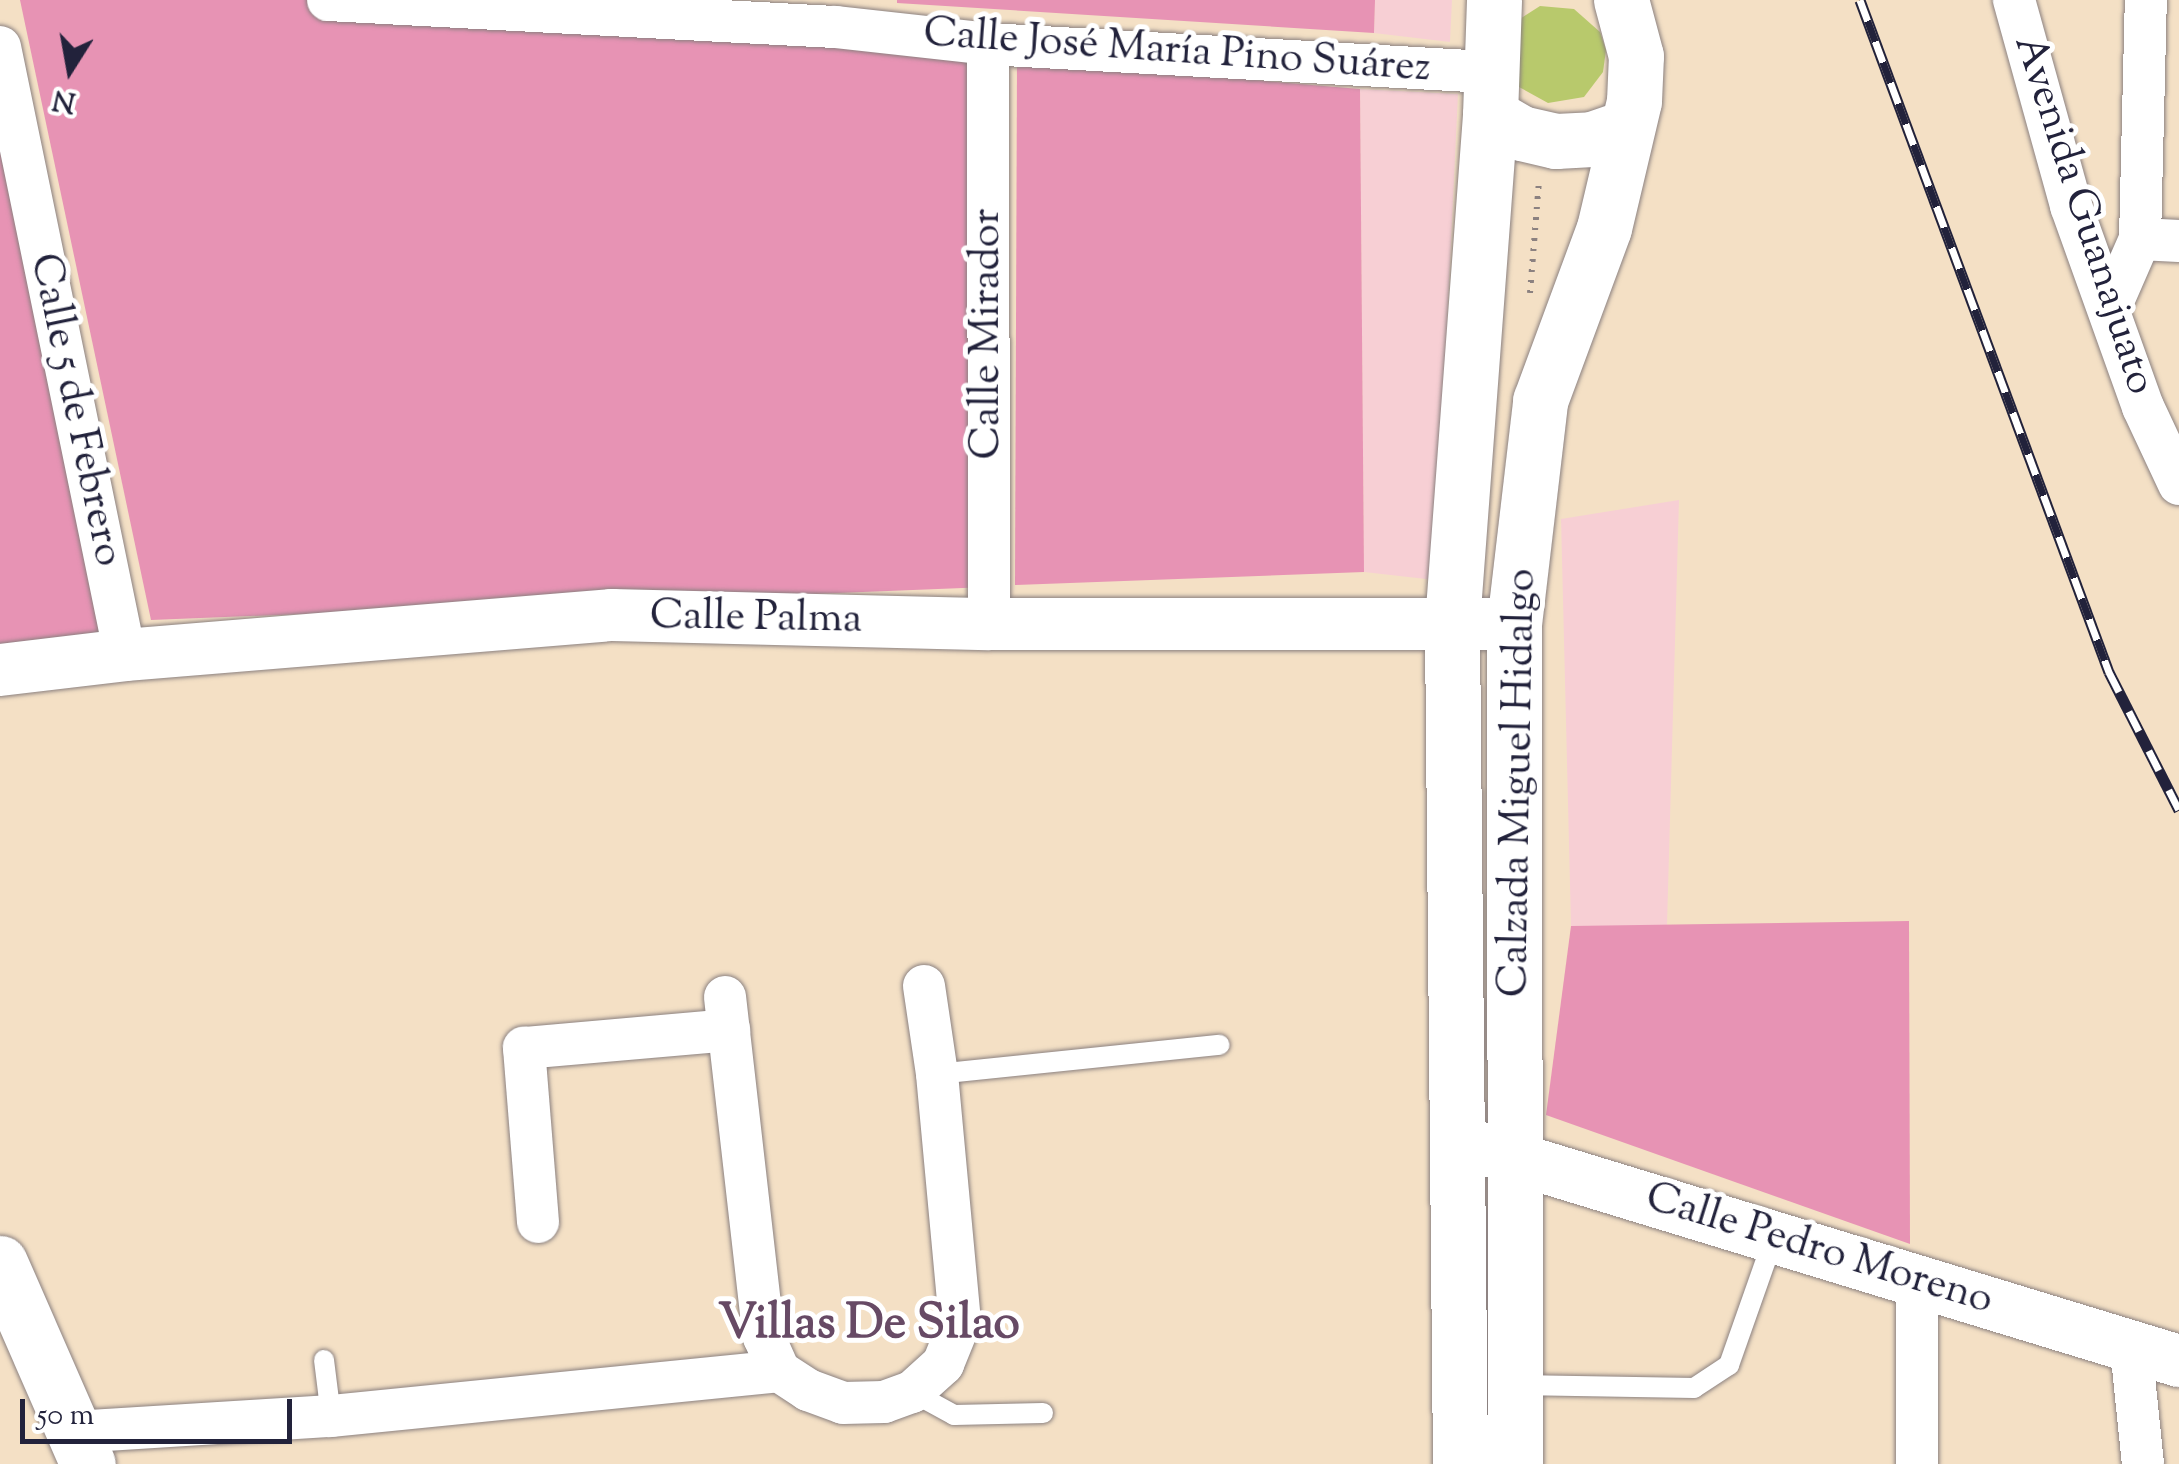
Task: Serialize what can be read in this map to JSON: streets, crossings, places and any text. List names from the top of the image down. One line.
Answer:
{"streets":{"main road":["Calzada Miguel Hidalgo"],"street":["Calle José María Pino Suárez","Avenida Guanajuato","Calle Mirador","Calle 5 de Febrero","Calle Palma","Calle Pedro Moreno"]},"crossings":[["Calle José María Pino Suárez","Calle Mirador"],["Calle José María Pino Suárez","Calzada Miguel Hidalgo"],["Calle Mirador","Calle Palma"],["Calle 5 de Febrero","Calle Palma"],["Calle Palma","Calzada Miguel Hidalgo"],["Calzada Miguel Hidalgo","Calle Pedro Moreno"]],"districts":["Villas De Silao"],"scale_bar":"50 m","north":"bottom"}
